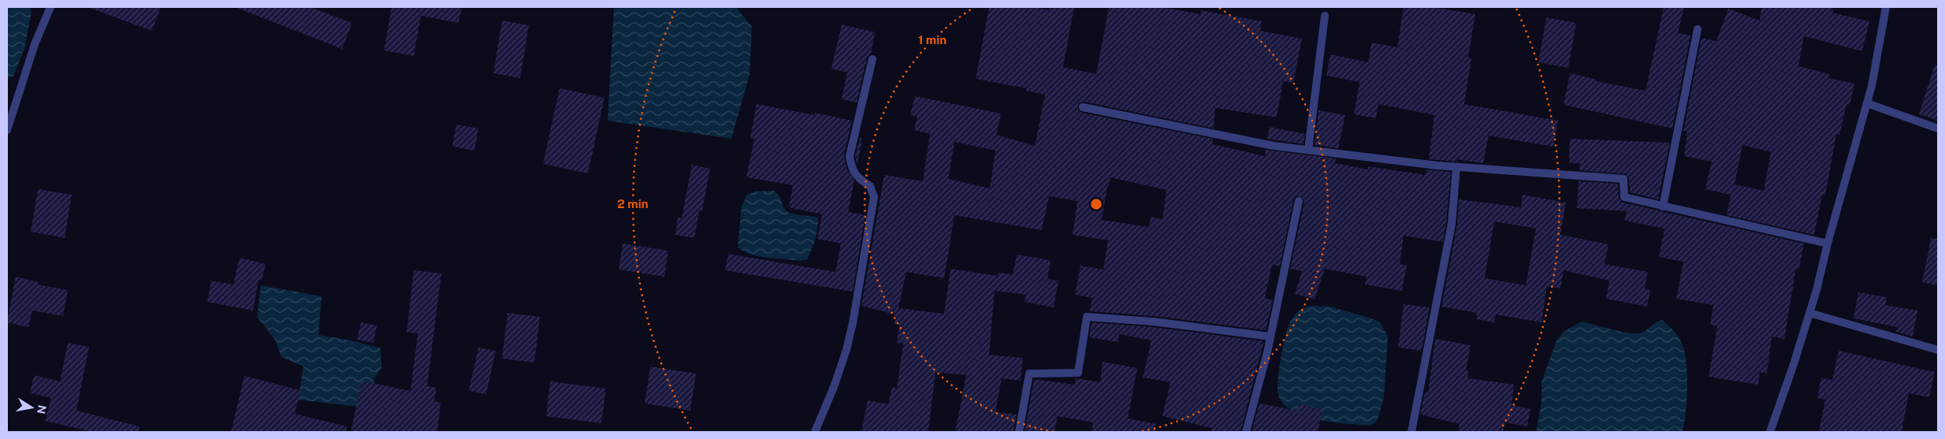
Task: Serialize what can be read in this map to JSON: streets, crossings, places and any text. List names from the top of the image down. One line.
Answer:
{"north":"right","rings":["1 min","2 min"]}
